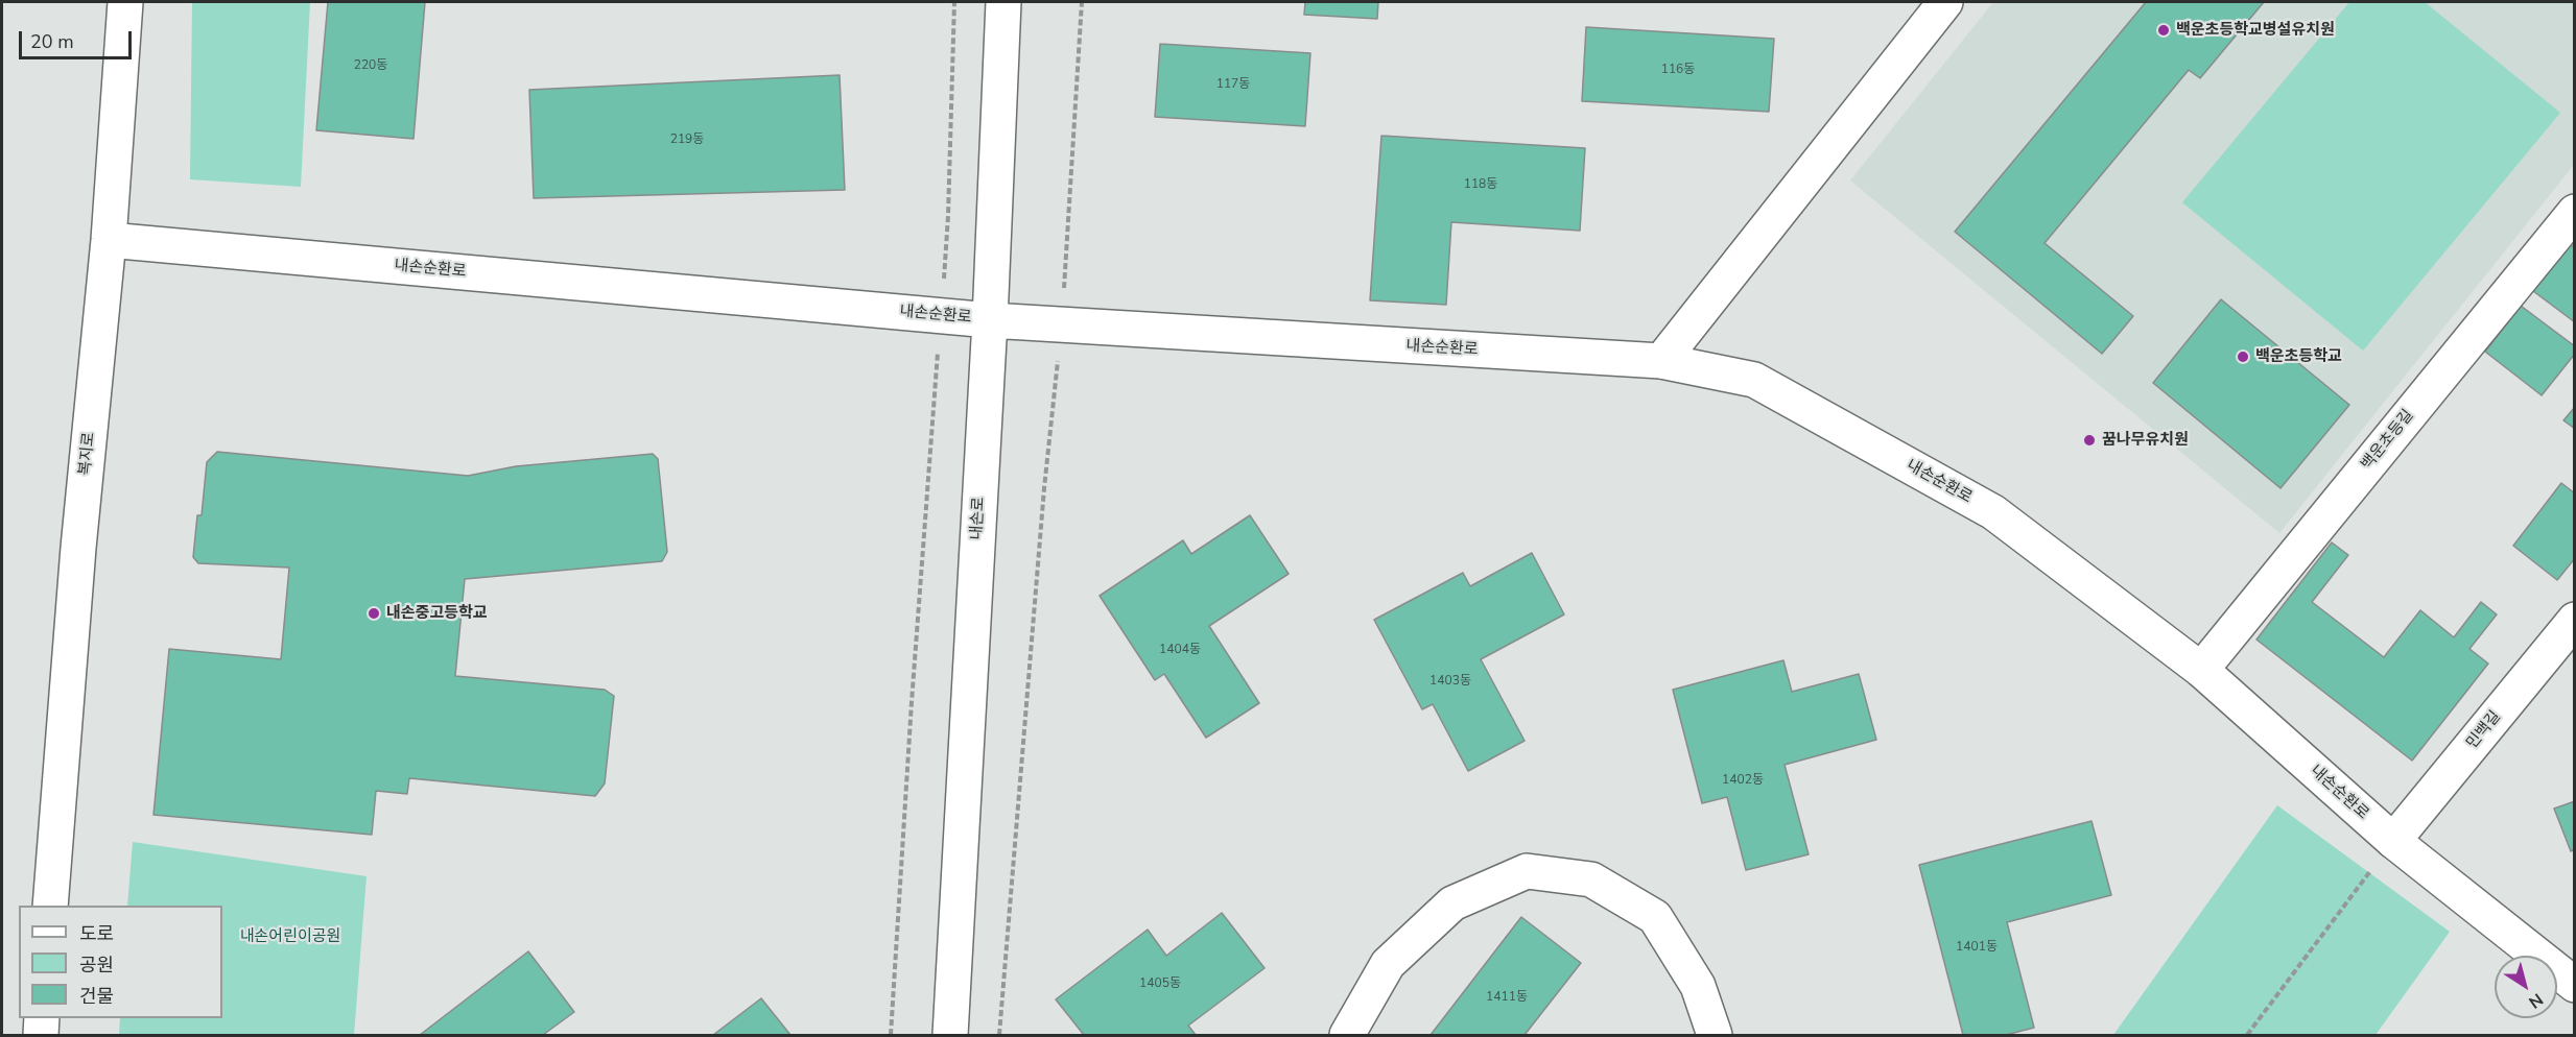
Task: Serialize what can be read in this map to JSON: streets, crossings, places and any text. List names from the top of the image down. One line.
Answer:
{"streets":{"street":["내손순환로","백운초등길","복지로","내손로","민백길"]},"crossings":[["내손순환로","백운초등길"],["내손순환로","복지로"],["내손순환로","내손로"],["내손순환로","민백길"]],"parks":["내손어린이공원"],"places":["백운초등학교병설유치원","백운초등학교","꿈나무유치원","내손중고등학교"],"house_numbers":["220동","116동","117동","219동","118동","1404동","1403동","1402동","1401동","1405동","1411동"],"legend":["도로","공원","건물"],"scale_bar":"20 m","north":"bottom right"}
